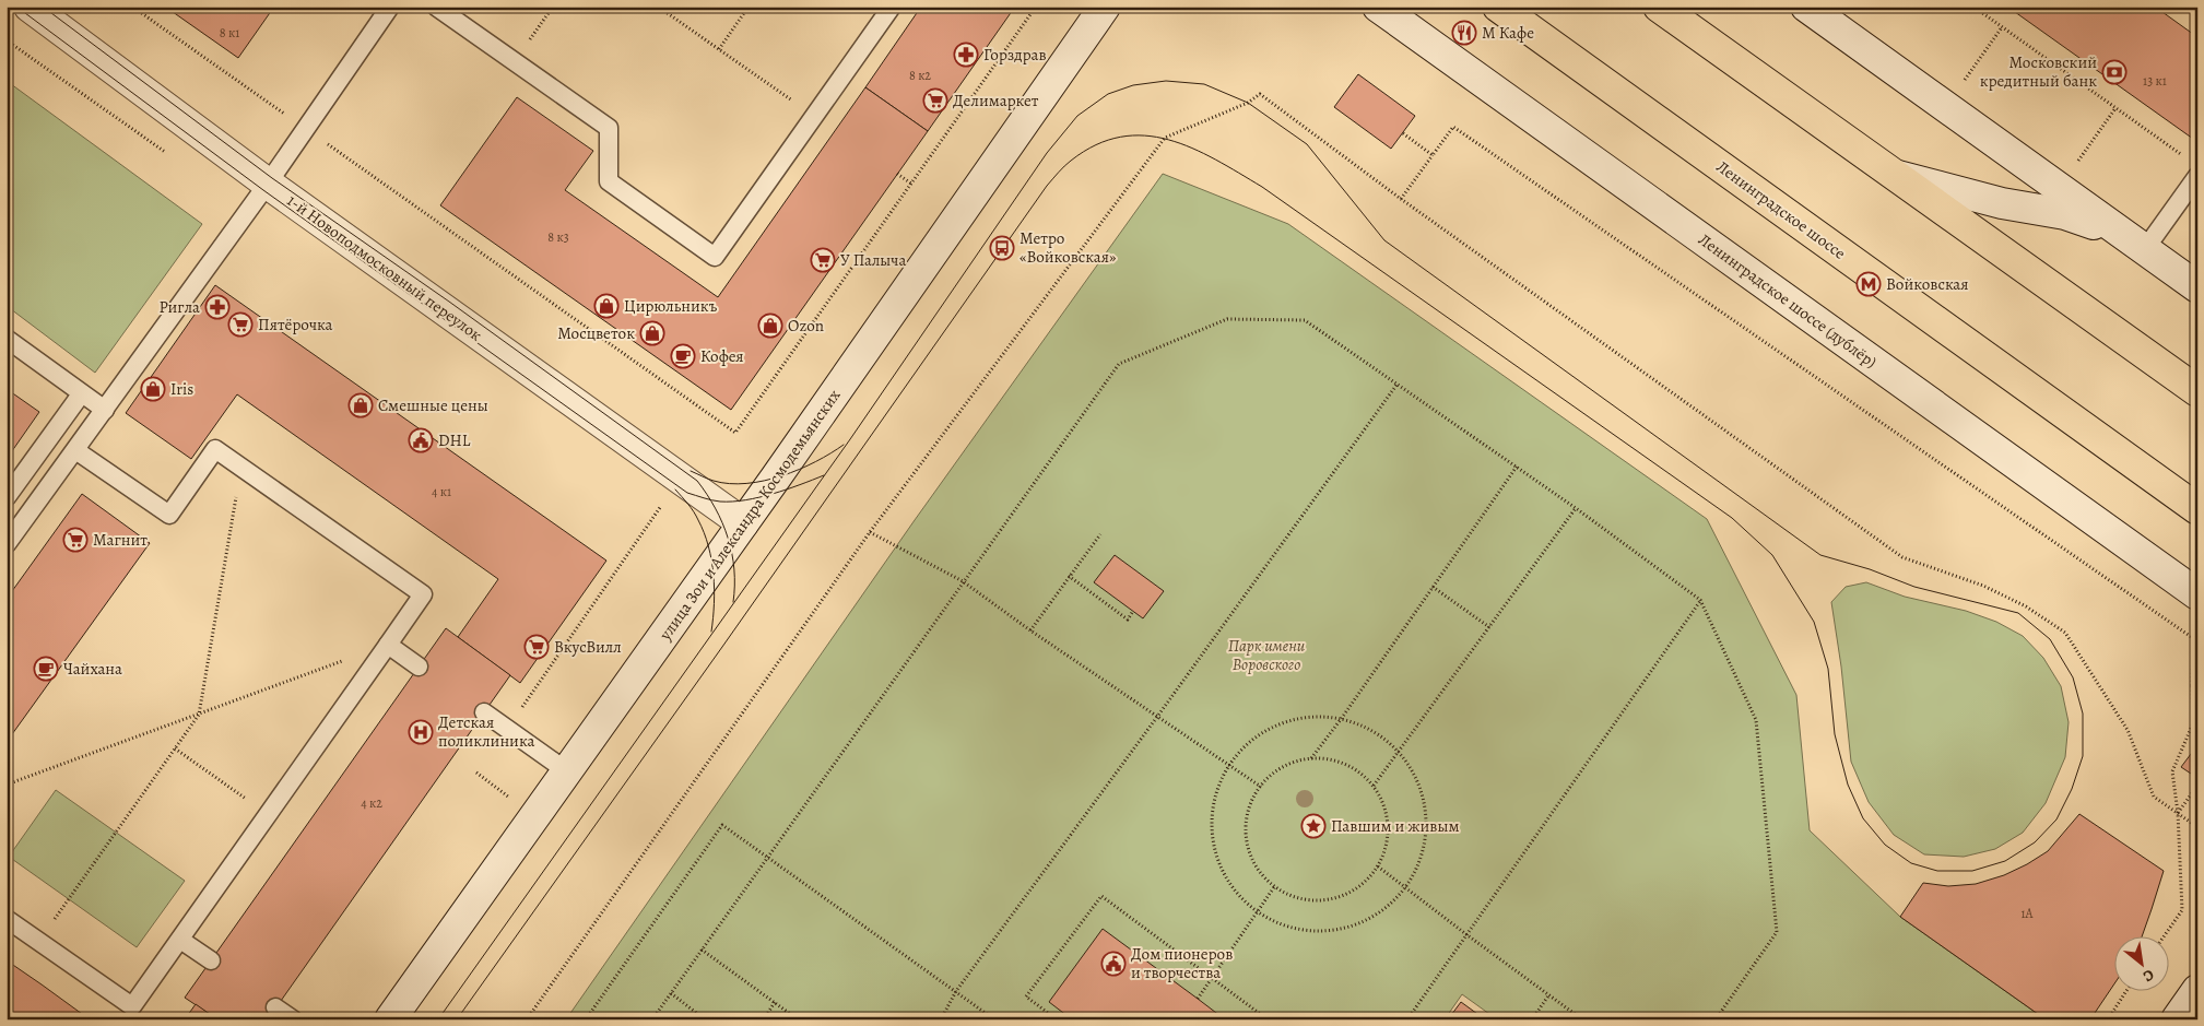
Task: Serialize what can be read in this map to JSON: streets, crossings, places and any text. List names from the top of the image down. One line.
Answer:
{"streets":{"main road":["Ленинградское шоссе","1-й Новоподмосковный переулок","Ленинградское шоссе (дублёр)","улица Зои и Александра Космодемьянских"]},"crossings":[["1-й Новоподмосковный переулок","улица Зои и Александра Космодемьянских"]],"parks":["Парк имени Воровского"],"places":{"restaurant":["М Кафе"],"pharmacy":["Горздрав","Ригла"],"bank":["Московский кредитный банк"],"supermarket":["Делимаркет","У Палыча","Пятёрочка","Магнит","ВкусВилл"],"bus stop":["Метро «Войковская»"],"metro station":["Войковская"],"shop":["Цирюльникъ","Ozon","Мосцветок","Iris","Смешные цены"],"cafe":["Кофея","Чайхана"],"public building":["DHL","Дом пионеров и творчества"],"hospital":["Детская поликлиника"],"place":["Павшим и живым"]},"house_numbers":["8 к1","8 к2","13 к1","8 к3","4 к1","4 к2","1А"],"north":"bottom right"}
